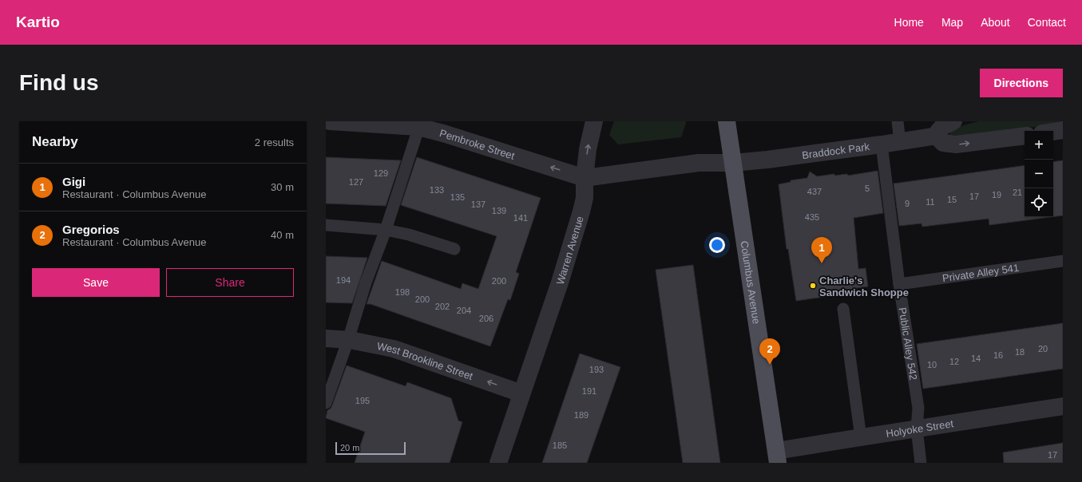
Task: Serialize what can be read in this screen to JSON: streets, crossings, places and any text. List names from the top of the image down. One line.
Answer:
{"streets":{"main road":["Columbus Avenue"],"street":["Pembroke Street","Braddock Park","Warren Avenue","West Brookline Street","Holyoke Street"],"lane":["Private Alley 541","Public Alley 542"]},"crossings":[["Pembroke Street","Warren Avenue"],["Braddock Park","Columbus Avenue"],["Braddock Park","Public Alley 542"],["Warren Avenue","West Brookline Street"],["Private Alley 541","Public Alley 542"],["Columbus Avenue","Holyoke Street"],["Public Alley 542","Holyoke Street"]],"one_way":["Pembroke Street","West Brookline Street"],"places":["Charlie's Sandwich Shoppe"],"house_numbers":["129","127","5","133","437","21","19","17","135","15","11","9","137","139","435","141","194","200","198","200","202","204","206","20","18","16","14","12","10","193","191","195","189","185","17"],"scale_bar":"20 m","page":{"header":"Kartio","nav":["Home","Map","About","Contact"],"buttons":["Directions",["Save","Share"]],"title":"Find us","heading":["Nearby","2 results"],"map_buttons":["+","−"],"list":[{"mark":"1","name":"Gigi","note":"Restaurant · Columbus Avenue","value":"30 m"},{"mark":"2","name":"Gregorios","note":"Restaurant · Columbus Avenue","value":"40 m"}],"pins":["1","2"],"scale":"20 m"}}
